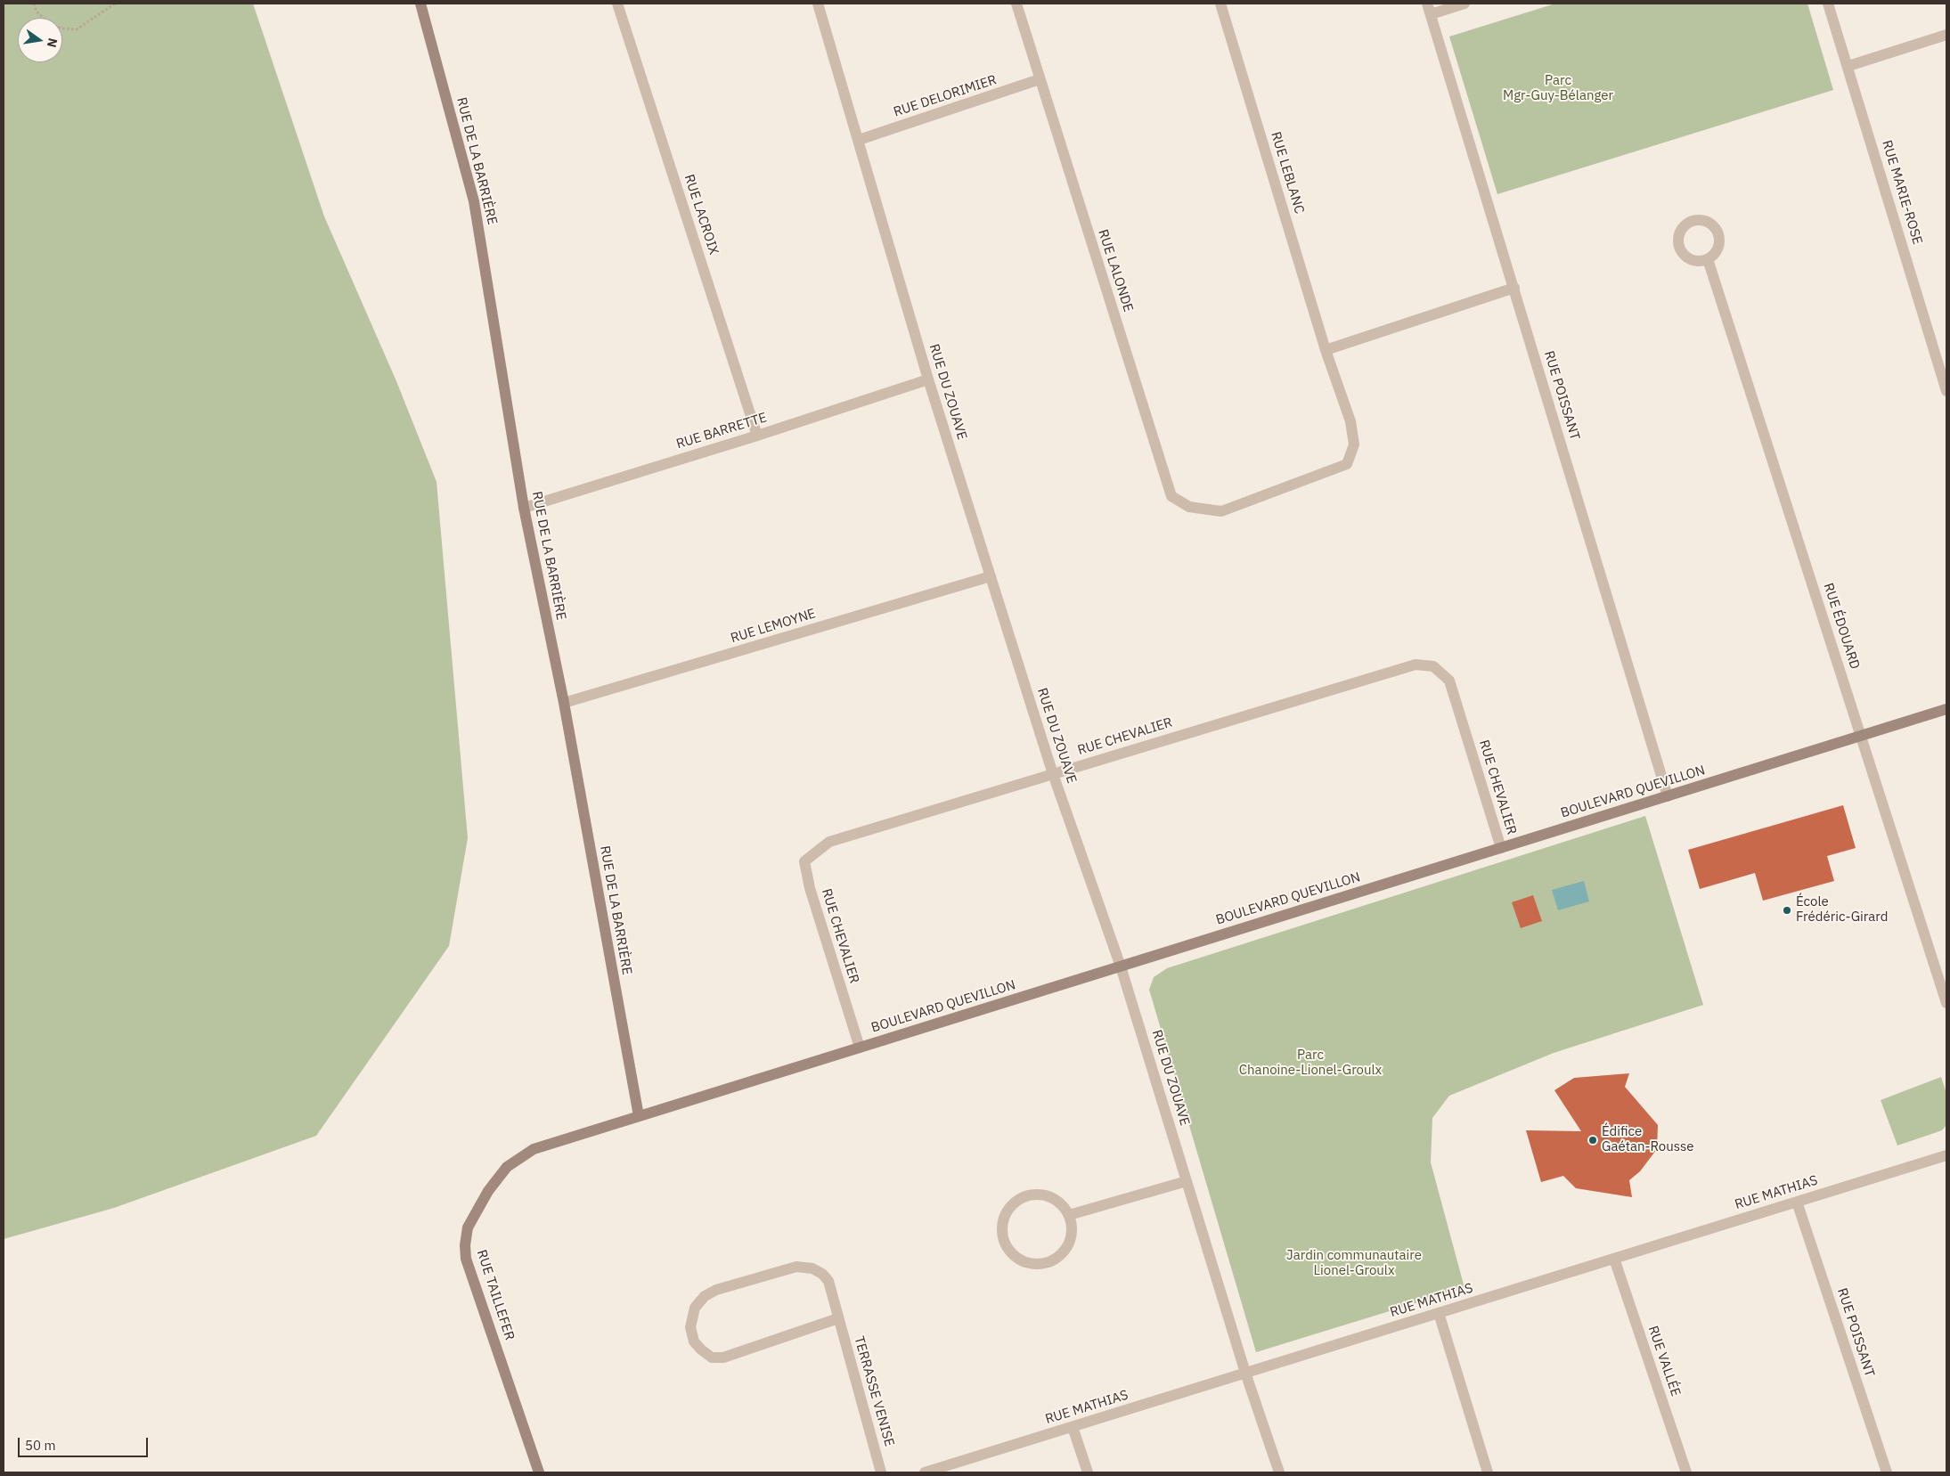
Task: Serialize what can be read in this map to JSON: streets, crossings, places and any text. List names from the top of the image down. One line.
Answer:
{"streets":{"street":["RUE DELORIMIER","RUE DE LA BARRIÈRE","RUE LEBLANC","RUE MARIE-ROSE","RUE LACROIX","RUE LALONDE","RUE DU ZOUAVE","RUE POISSANT","RUE BARRETTE","RUE LEMOYNE","RUE ÉDOUARD","RUE CHEVALIER","BOULEVARD QUEVILLON","RUE MATHIAS","RUE TAILLEFER","RUE VALLÉE","TERRASSE VENISE"]},"crossings":[["RUE DELORIMIER","RUE LALONDE"],["RUE DELORIMIER","RUE DU ZOUAVE"],["RUE DE LA BARRIÈRE","RUE BARRETTE"],["RUE DE LA BARRIÈRE","RUE LEMOYNE"],["RUE DE LA BARRIÈRE","BOULEVARD QUEVILLON"],["RUE DE LA BARRIÈRE","RUE TAILLEFER"],["RUE LEBLANC","RUE LALONDE"],["RUE LACROIX","RUE BARRETTE"],["RUE DU ZOUAVE","RUE BARRETTE"],["RUE DU ZOUAVE","RUE LEMOYNE"],["RUE DU ZOUAVE","RUE CHEVALIER"],["RUE DU ZOUAVE","BOULEVARD QUEVILLON"],["RUE DU ZOUAVE","RUE MATHIAS"],["RUE POISSANT","BOULEVARD QUEVILLON"],["RUE POISSANT","RUE MATHIAS"],["RUE ÉDOUARD","BOULEVARD QUEVILLON"],["RUE CHEVALIER","BOULEVARD QUEVILLON"],["BOULEVARD QUEVILLON","RUE TAILLEFER"],["RUE MATHIAS","RUE VALLÉE"]],"parks":["Parc Mgr-Guy-Bélanger","Parc Chanoine-Lionel-Groulx","Jardin communautaire Lionel-Groulx"],"places":["École Frédéric-Girard","Édifice Gaétan-Rousse"],"scale_bar":"50 m","north":"right"}
